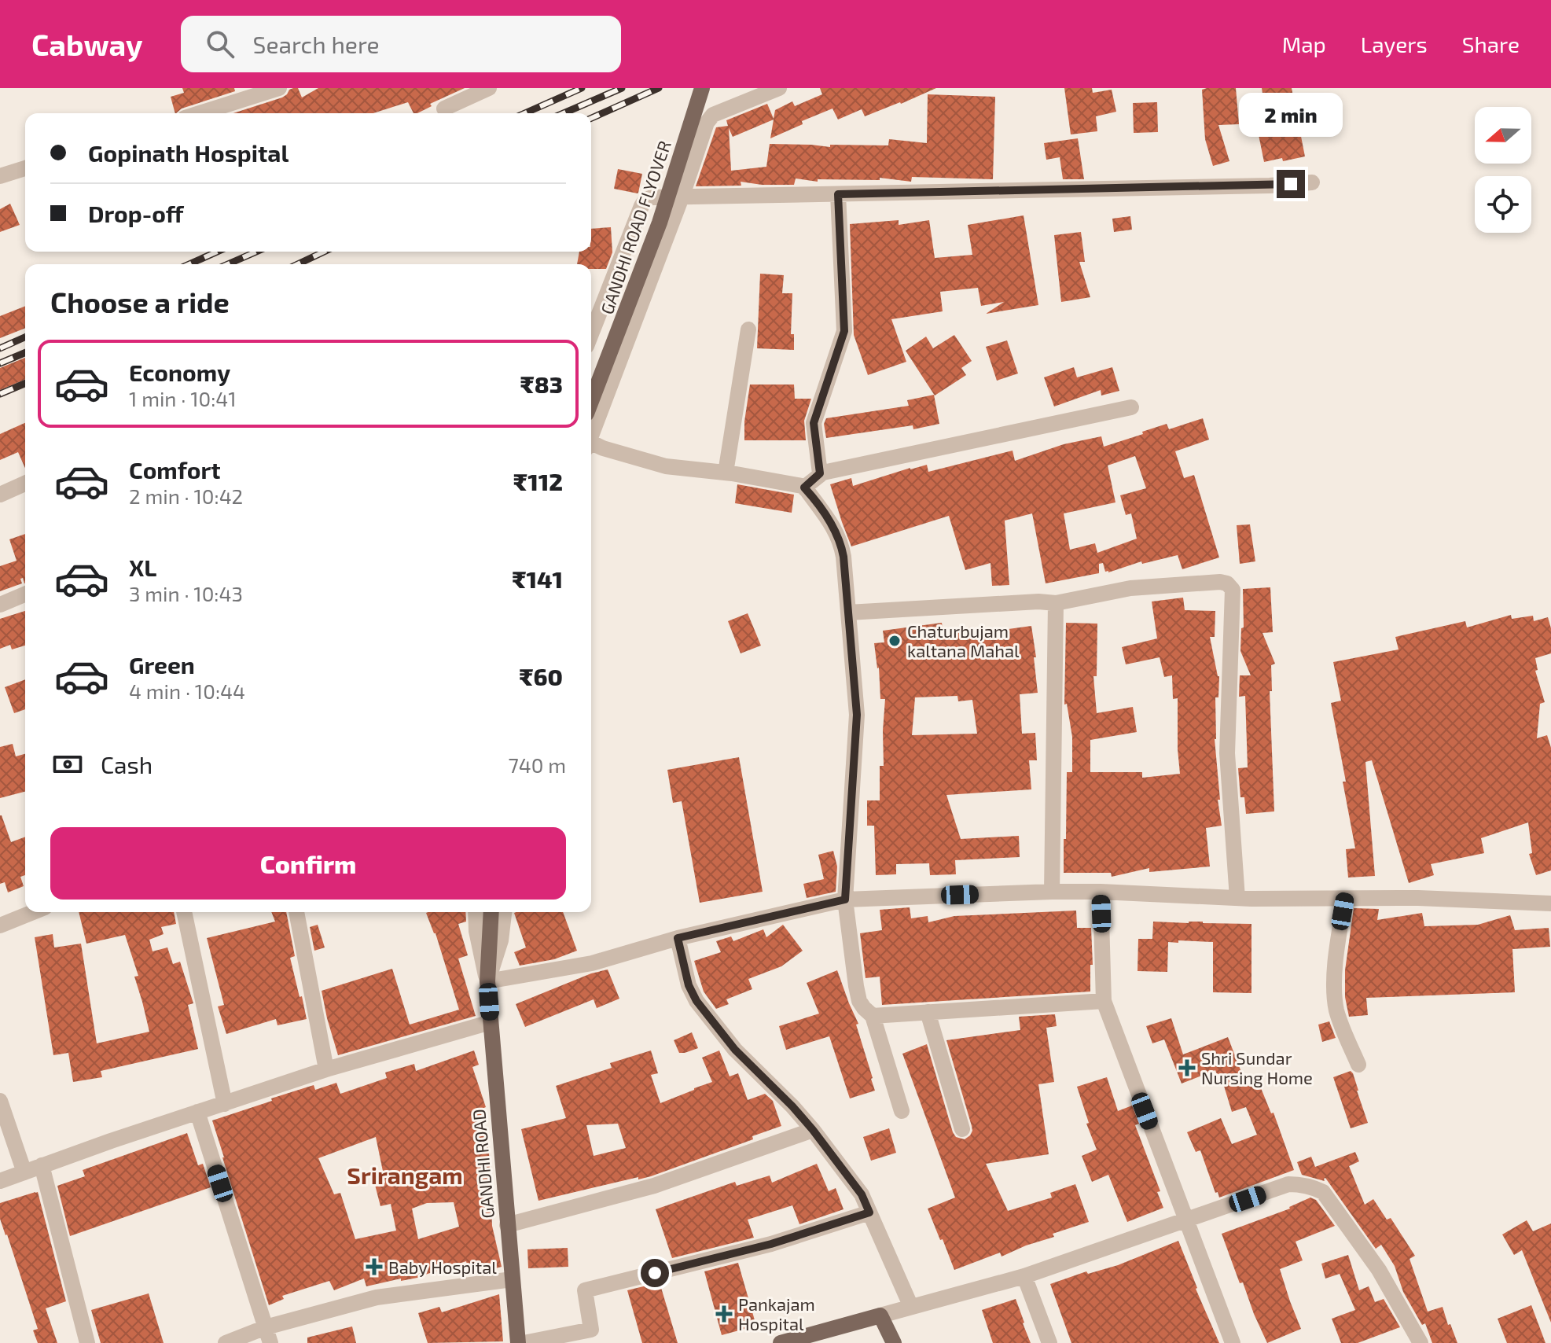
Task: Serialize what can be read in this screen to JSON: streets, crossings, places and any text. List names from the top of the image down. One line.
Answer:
{"streets":{"main road":["GANDHI ROAD FLYOVER","GANDHI ROAD"]},"districts":["Srirangam"],"places":{"other":["Chaturbujam kaltana Mahal"],"health":["Shri Sundar Nursing Home","Baby Hospital","Pankajam Hospital"]},"north":"left","page":{"header":"Cabway","search":"Search here","nav":["Map","Layers","Share"],"bubble":"2 min","banner":["Gopinath Hospital","Drop-off"],"heading":"Choose a ride","list":[{"name":"Economy","note":"1 min · 10:41","value":"₹83"},{"name":"Comfort","note":"2 min · 10:42","value":"₹112"},{"name":"XL","note":"3 min · 10:43","value":"₹141"},{"name":"Green","note":"4 min · 10:44","value":"₹60"}],"pay":["Cash","740 m"],"buttons":"Confirm"}}
